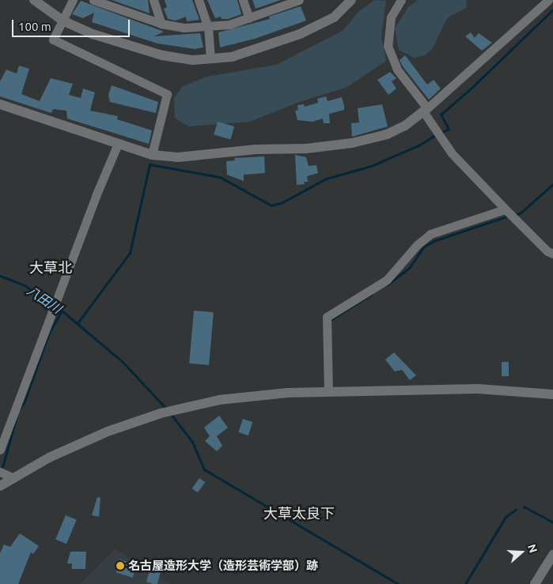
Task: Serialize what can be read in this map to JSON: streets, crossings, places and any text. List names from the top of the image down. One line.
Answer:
{"districts":["大草北","大草太良下"],"water":["八田川"],"places":["名古屋造形大学（造形芸術学部）跡"],"scale_bar":"100 m","north":"right"}
